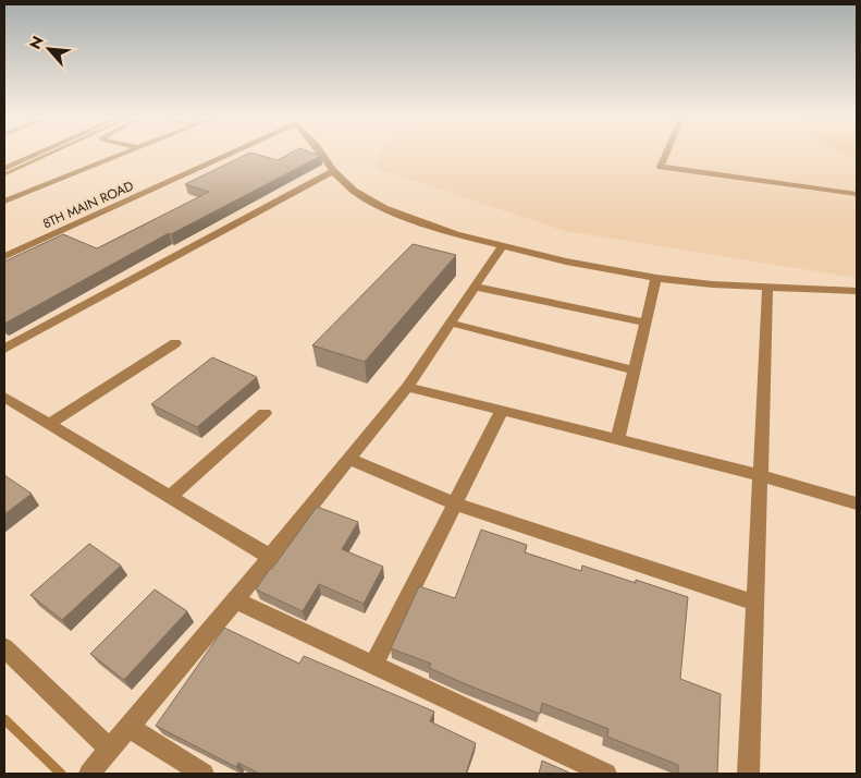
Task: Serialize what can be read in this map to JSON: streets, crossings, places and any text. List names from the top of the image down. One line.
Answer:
{"streets":{"street":["8TH MAIN ROAD"]},"north":"top left"}
